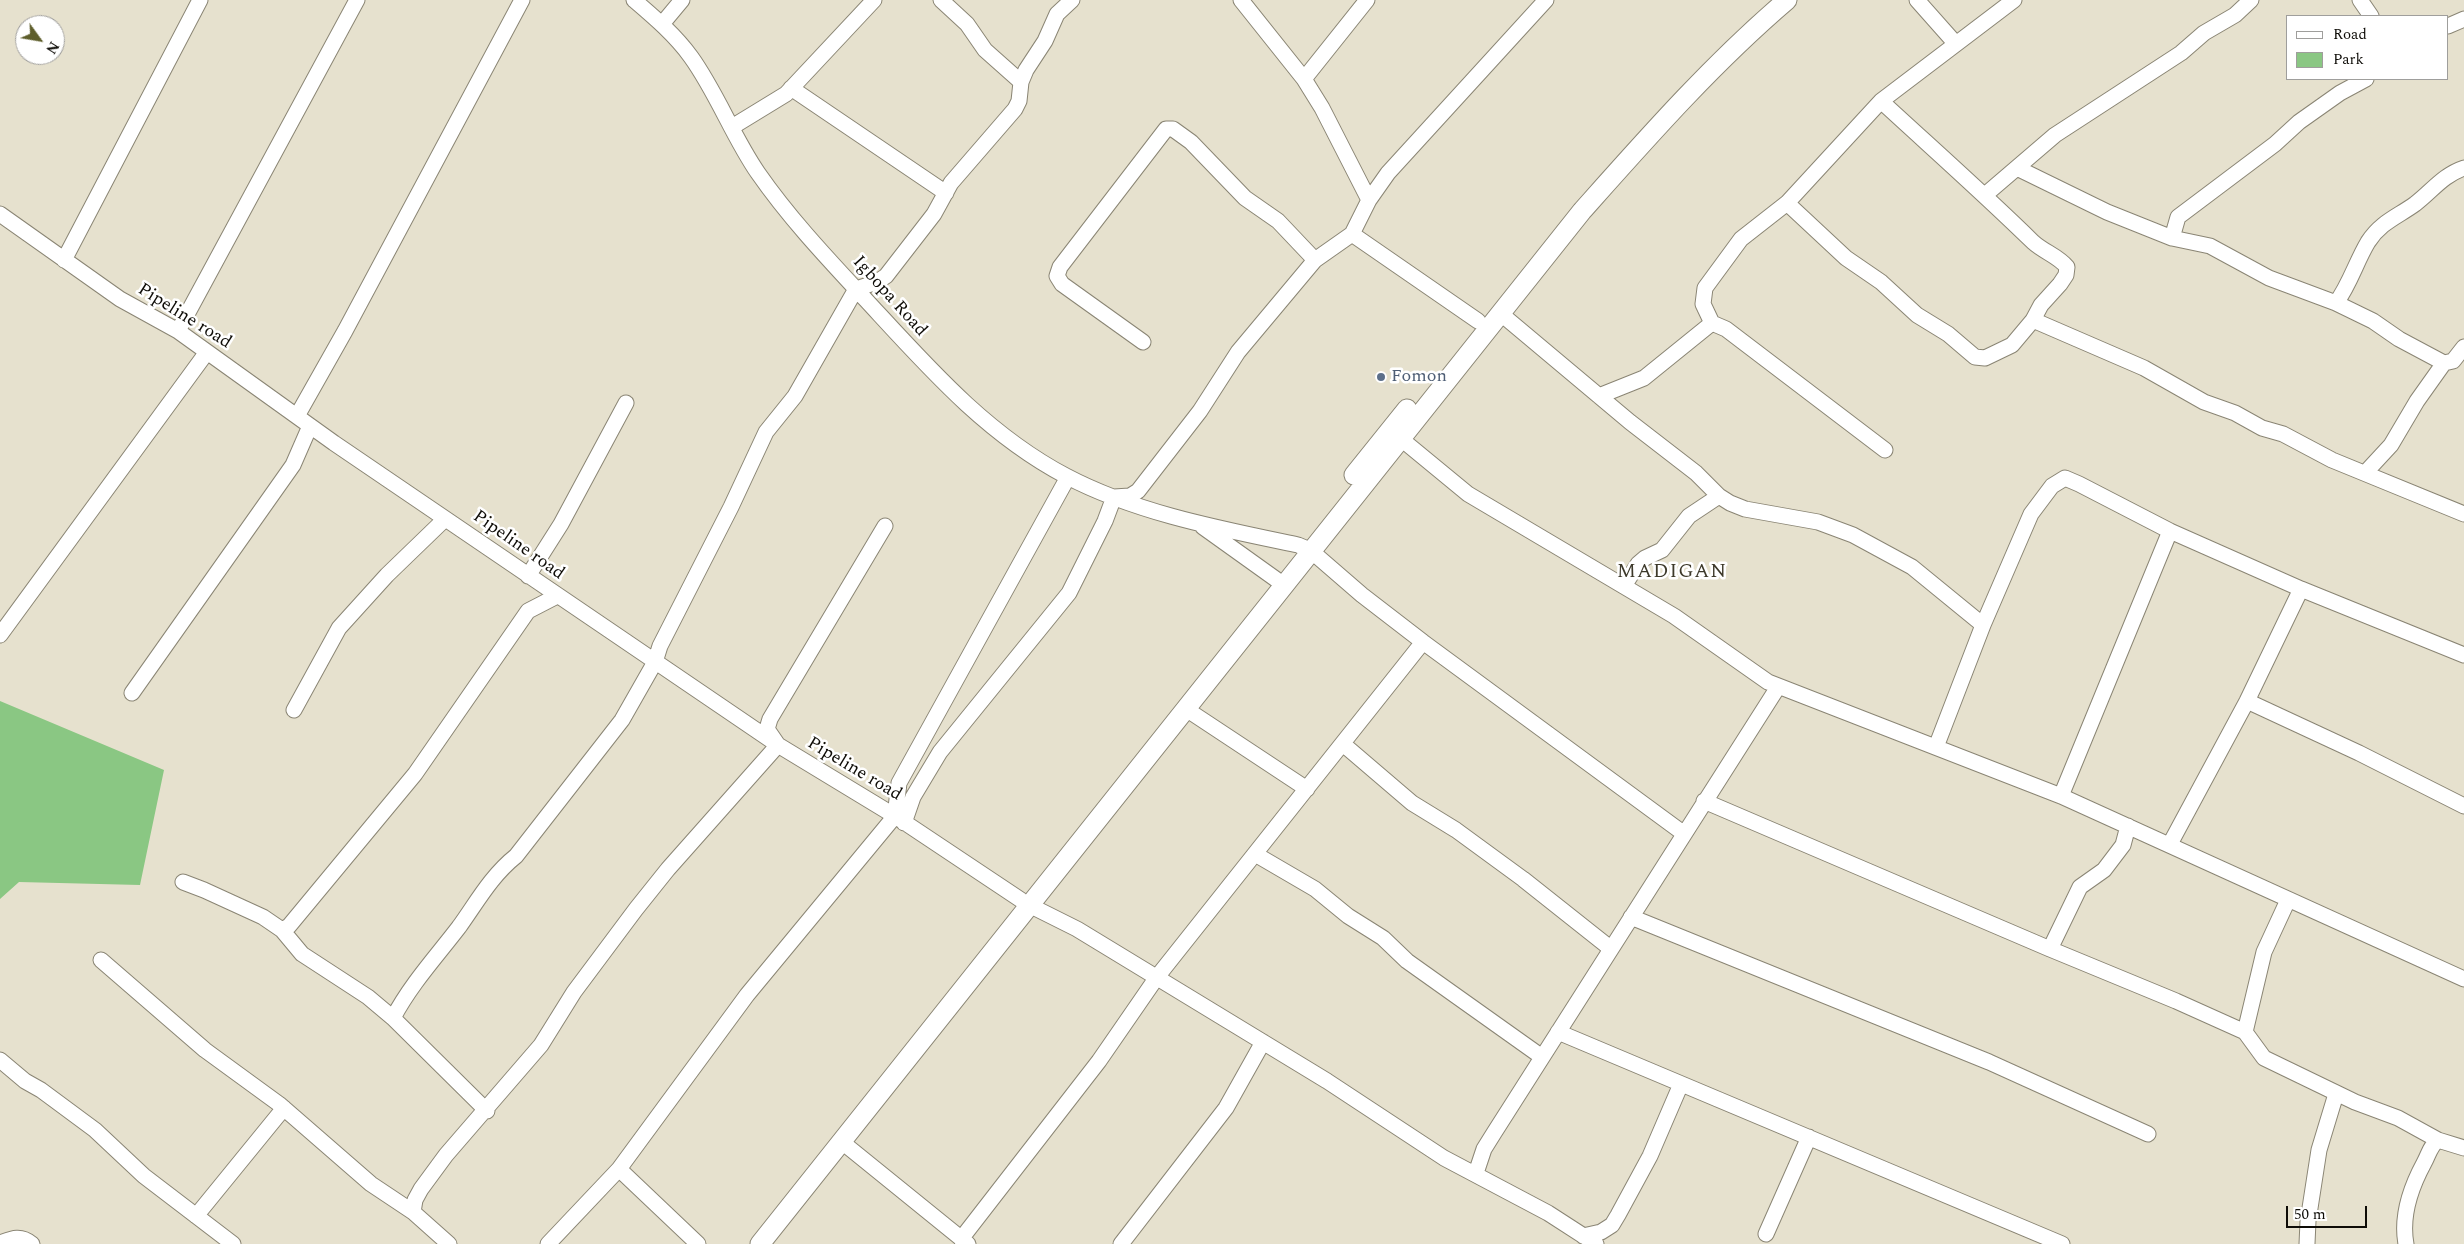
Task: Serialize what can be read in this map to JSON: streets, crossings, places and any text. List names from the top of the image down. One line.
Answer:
{"streets":{"street":["Igbopa Road","Pipeline road"]},"districts":["MADIGAN"],"places":["Fomon"],"legend":["Road","Park"],"scale_bar":"50 m","north":"bottom right"}
